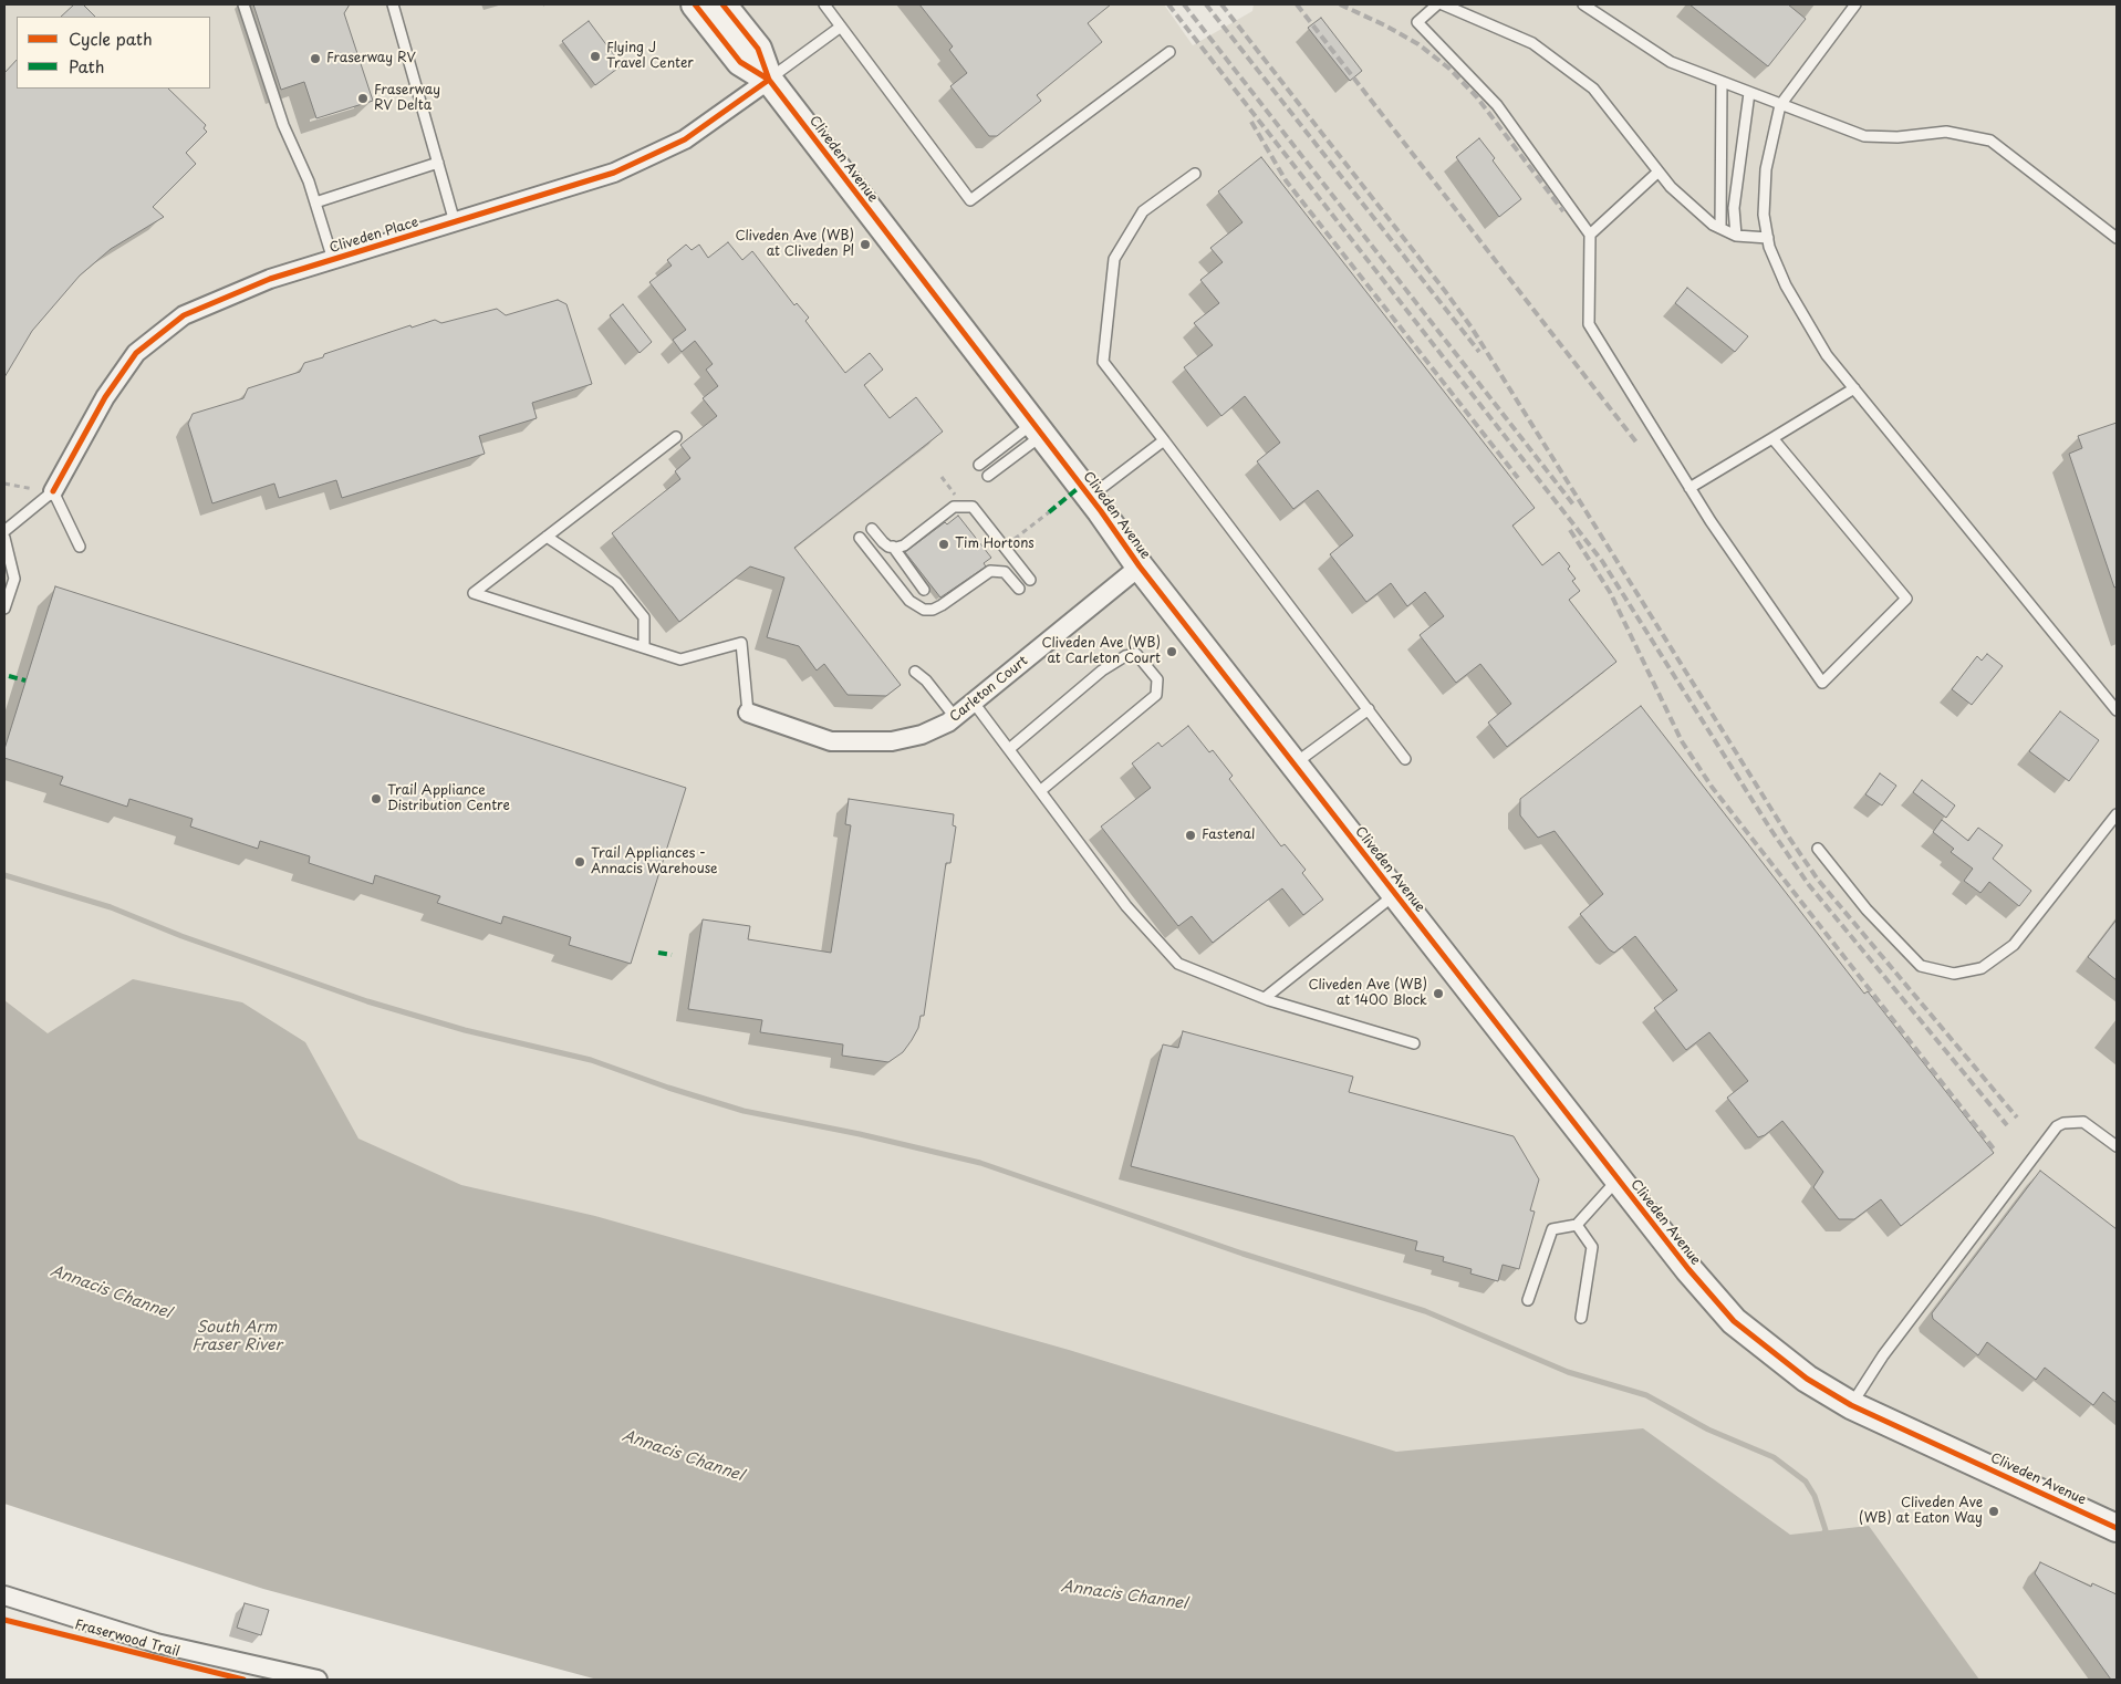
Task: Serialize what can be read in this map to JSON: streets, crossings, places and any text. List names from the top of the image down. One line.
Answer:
{"streets":{"street":["Cliveden Avenue","Cliveden Place","Carleton Court"],"cycle path":["Fraserwood Trail"]},"crossings":[["Cliveden Avenue","Cliveden Place"],["Cliveden Avenue","Carleton Court"]],"water":["Annacis Channel","South Arm Fraser River"],"places":["Flying J Travel Center","Fraserway RV","Fraserway RV Delta","Cliveden Ave (WB) at Cliveden Pl","Tim Hortons","Cliveden Ave (WB) at Carleton Court","Trail Appliance Distribution Centre","Fastenal","Trail Appliances - Annacis Warehouse","Cliveden Ave (WB) at 1400 Block","Cliveden Ave (WB) at Eaton Way"],"legend":["Cycle path","Path"]}
